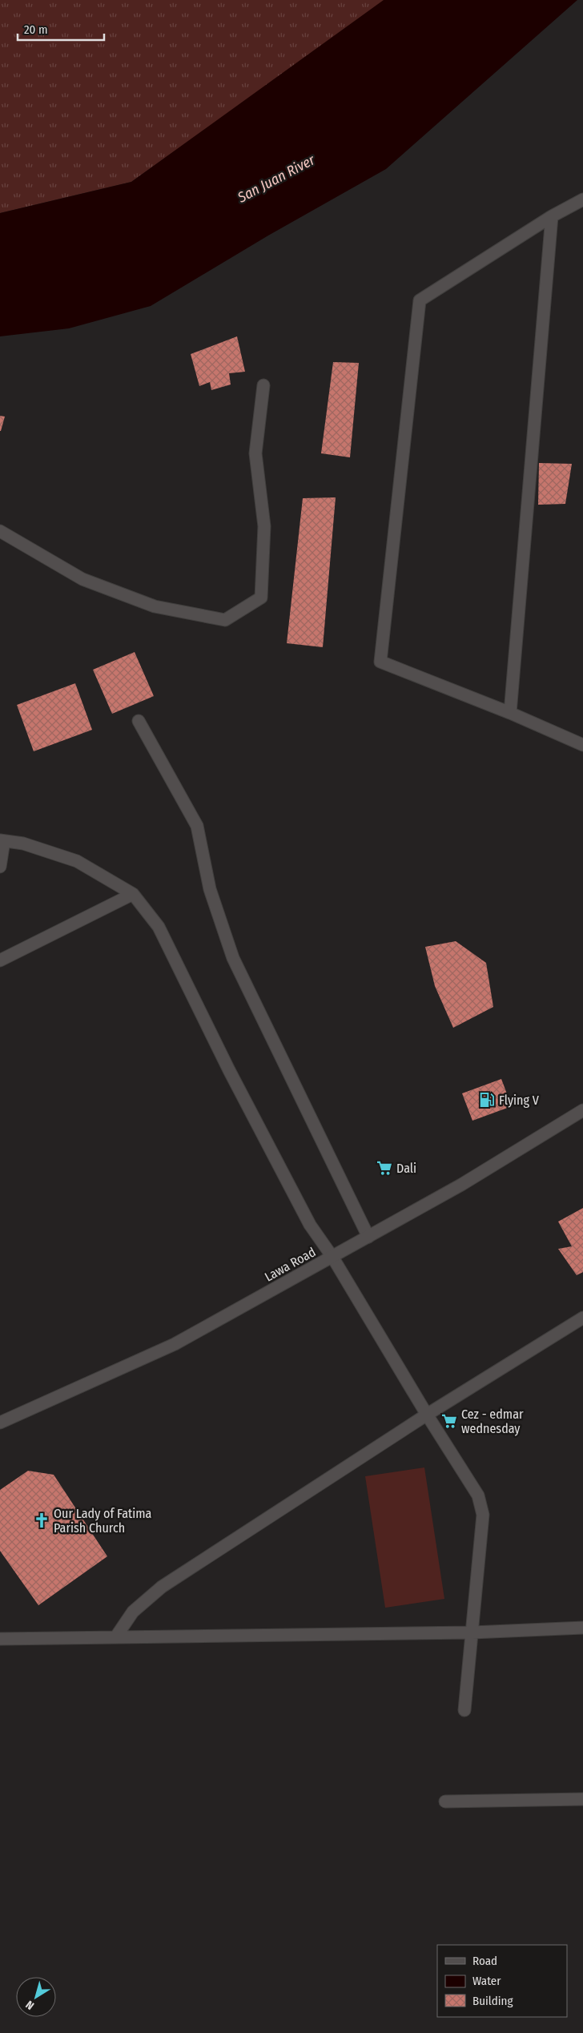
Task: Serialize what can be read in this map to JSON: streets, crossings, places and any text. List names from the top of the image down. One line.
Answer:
{"streets":{"street":["Lawa Road"]},"water":["San Juan River"],"places":{"fuel station":["Flying V"],"supermarket":["Dali","Cez - edmar wednesday"],"church":["Our Lady of Fatima Parish Church"]},"legend":["Road","Water","Building"],"scale_bar":"20 m","north":"bottom left"}
